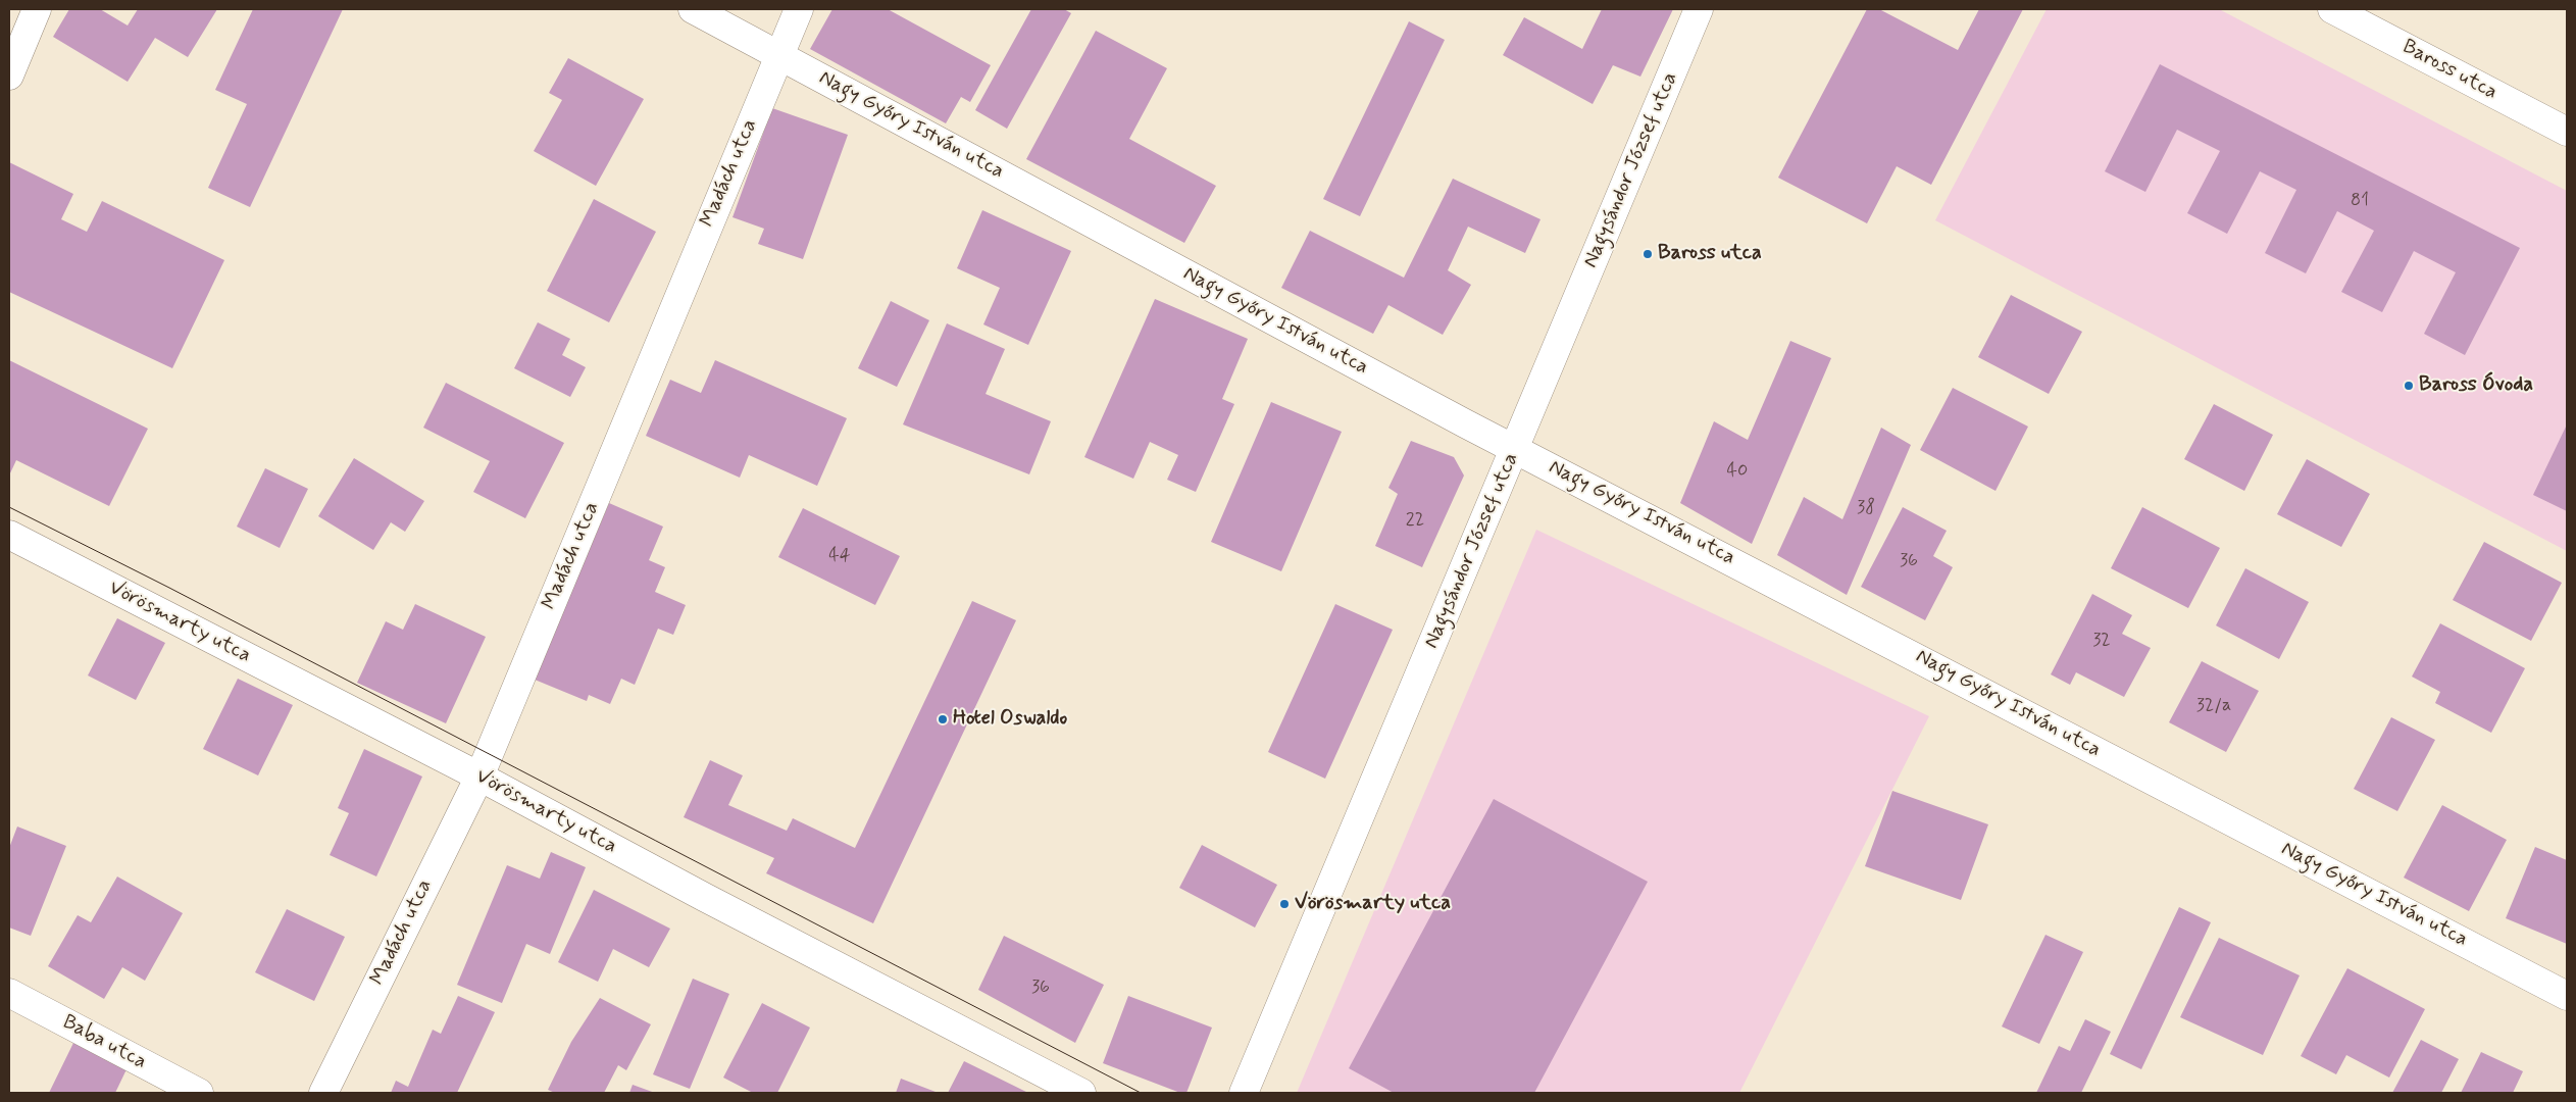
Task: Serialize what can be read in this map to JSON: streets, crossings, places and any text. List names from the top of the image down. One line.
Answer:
{"streets":{"street":["Baross utca","Nagy Győry István utca","Nagysándor József utca","Madách utca","Vörösmarty utca","Baba utca"]},"crossings":[["Nagy Győry István utca","Nagysándor József utca"],["Nagy Győry István utca","Madách utca"],["Madách utca","Vörösmarty utca"]],"places":["Baross utca","Baross Óvoda","Hotel Oswaldo","Vörösmarty utca"],"house_numbers":["81","40","38","22","44","36","32","32/a","36"]}
